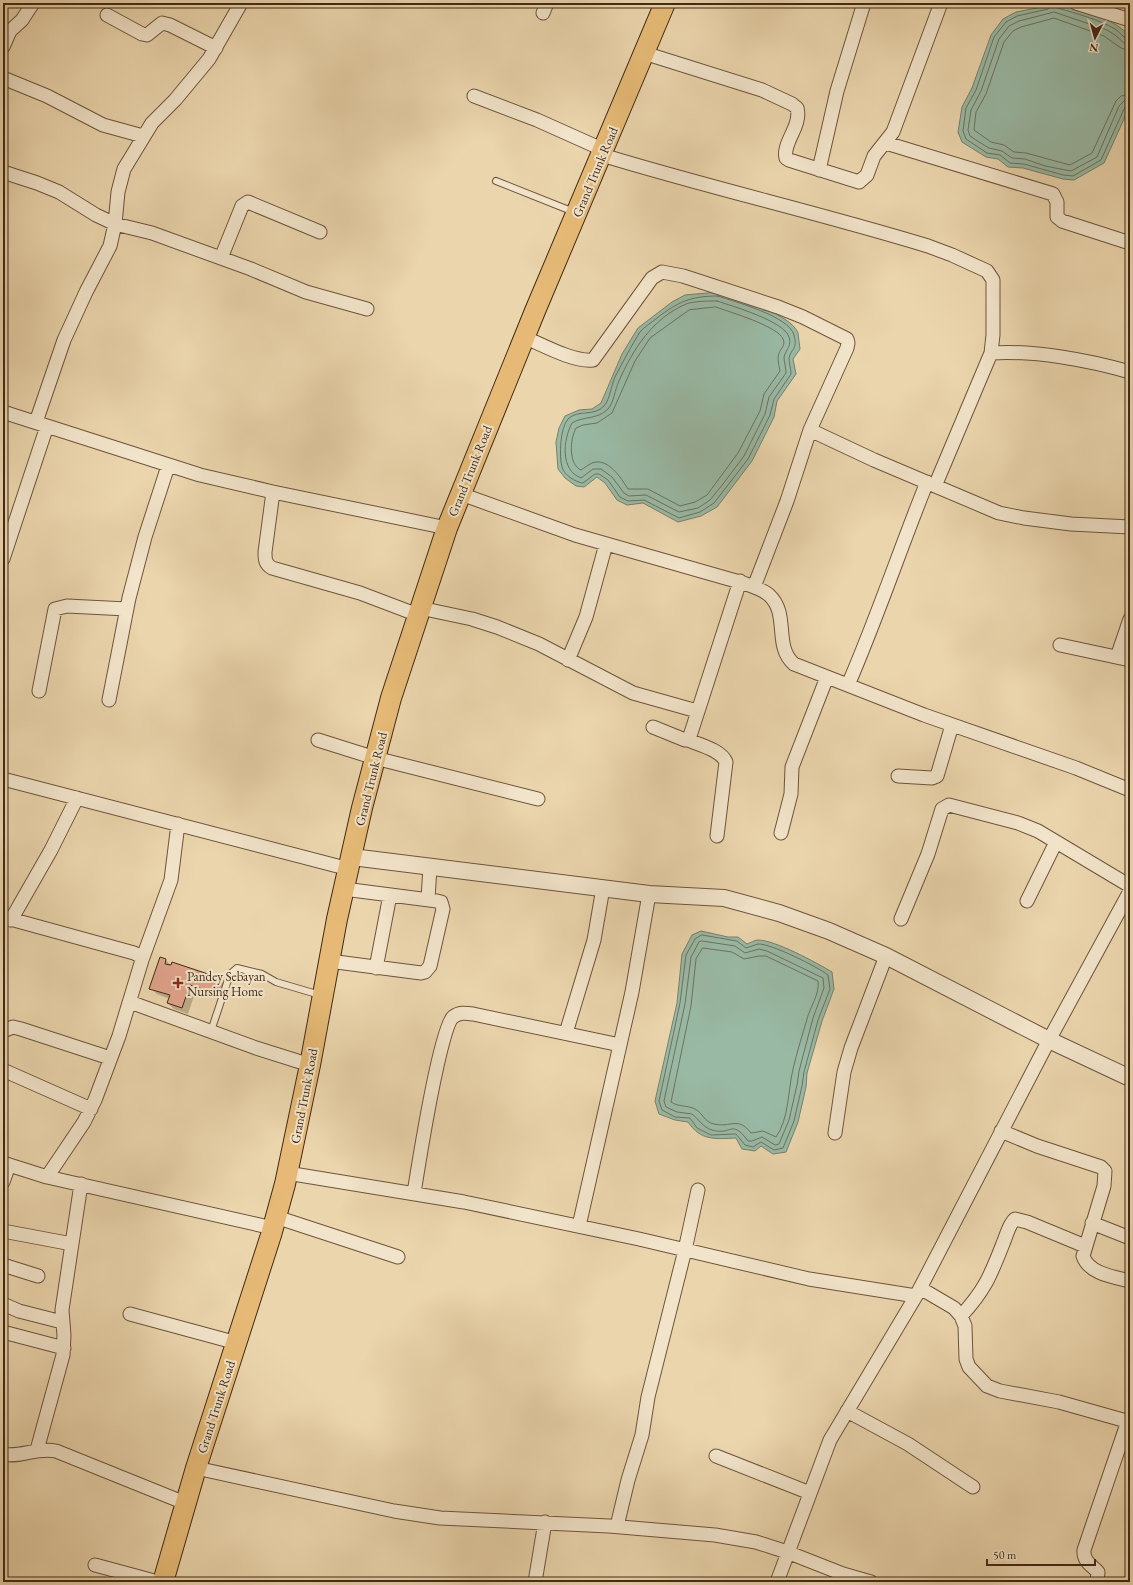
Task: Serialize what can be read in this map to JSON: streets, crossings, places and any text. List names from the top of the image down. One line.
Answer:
{"streets":{"main road":["Grand Trunk Road"]},"places":{"health":["Pandey Sebayan Nursing Home"]},"scale_bar":"50 m","north":"bottom"}
